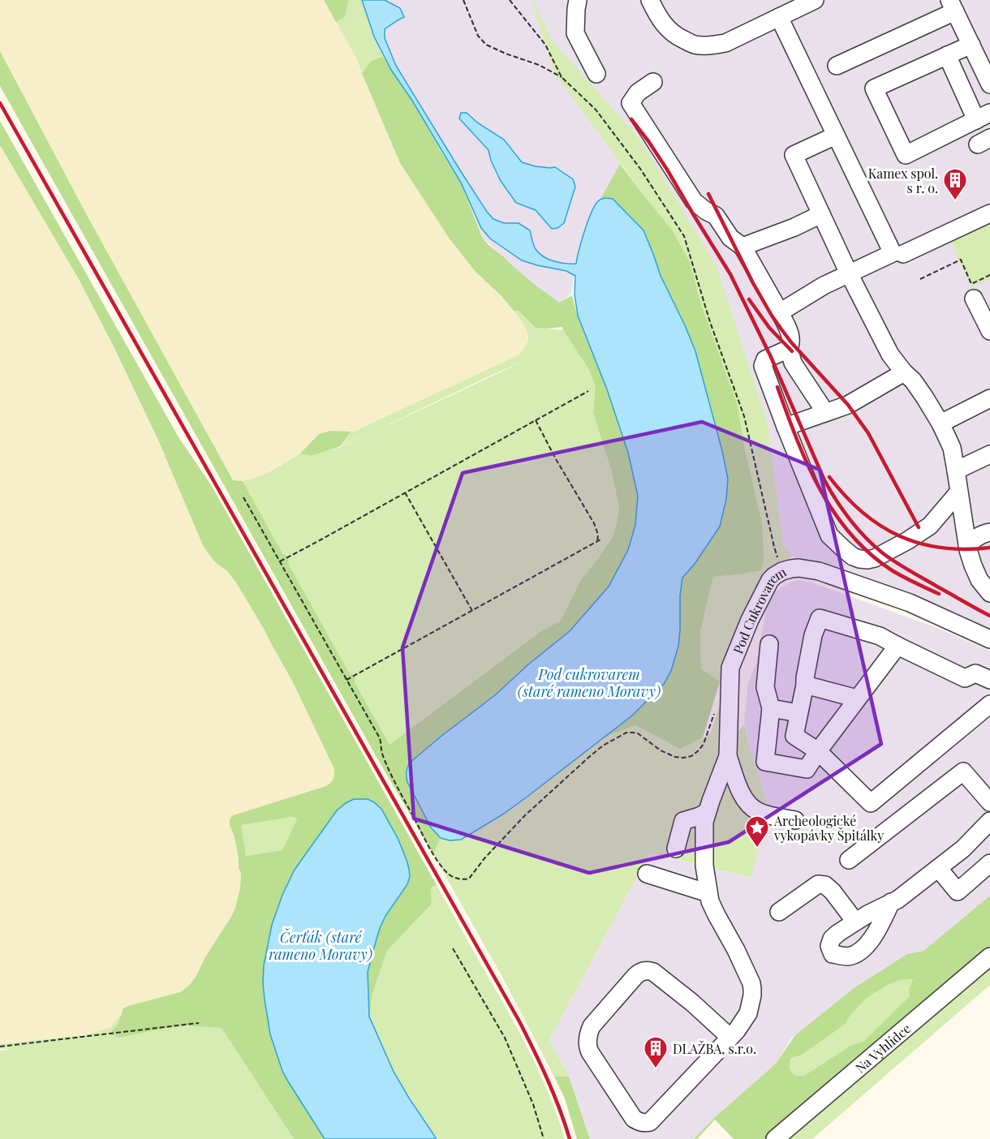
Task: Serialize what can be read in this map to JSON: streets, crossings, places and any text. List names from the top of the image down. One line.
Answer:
{"streets":{"street":["Pod Cukrovarem","Na Vyhlídce"]},"water":["Pod cukrovarem (staré rameno Moravy)","Čerťák (staré rameno Moravy)"],"places":{"building":["Kamex spol. s r. o.","DLAŽBA, s.r.o."],"place":["Archeologické vykopávky Špitálky"]}}
